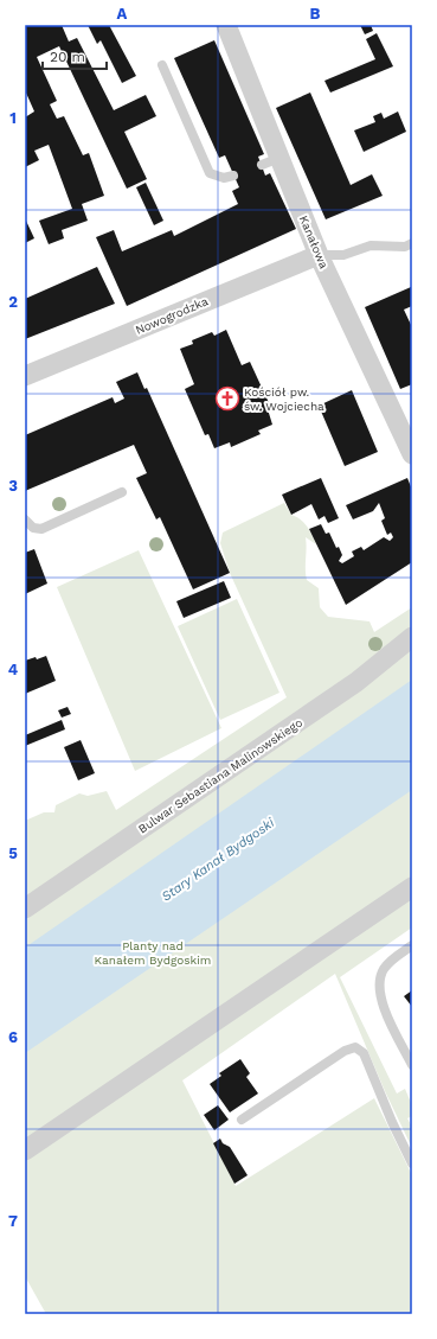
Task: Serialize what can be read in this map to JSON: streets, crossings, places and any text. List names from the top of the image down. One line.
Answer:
{"streets":{"street":["Kanałowa","Nowogrodzka","Bulwar Sebastiana Malinowskiego"]},"crossings":[["Kanałowa","Nowogrodzka"]],"water":["Stary Kanał Bydgoski"],"parks":["Planty nad Kanałem Bydgoskim"],"places":{"church":["Kościół pw. św. Wojciecha"]},"scale_bar":"20 m","grid":{"columns":["A","B"],"rows":["1","2","3","4","5","6","7"]}}
